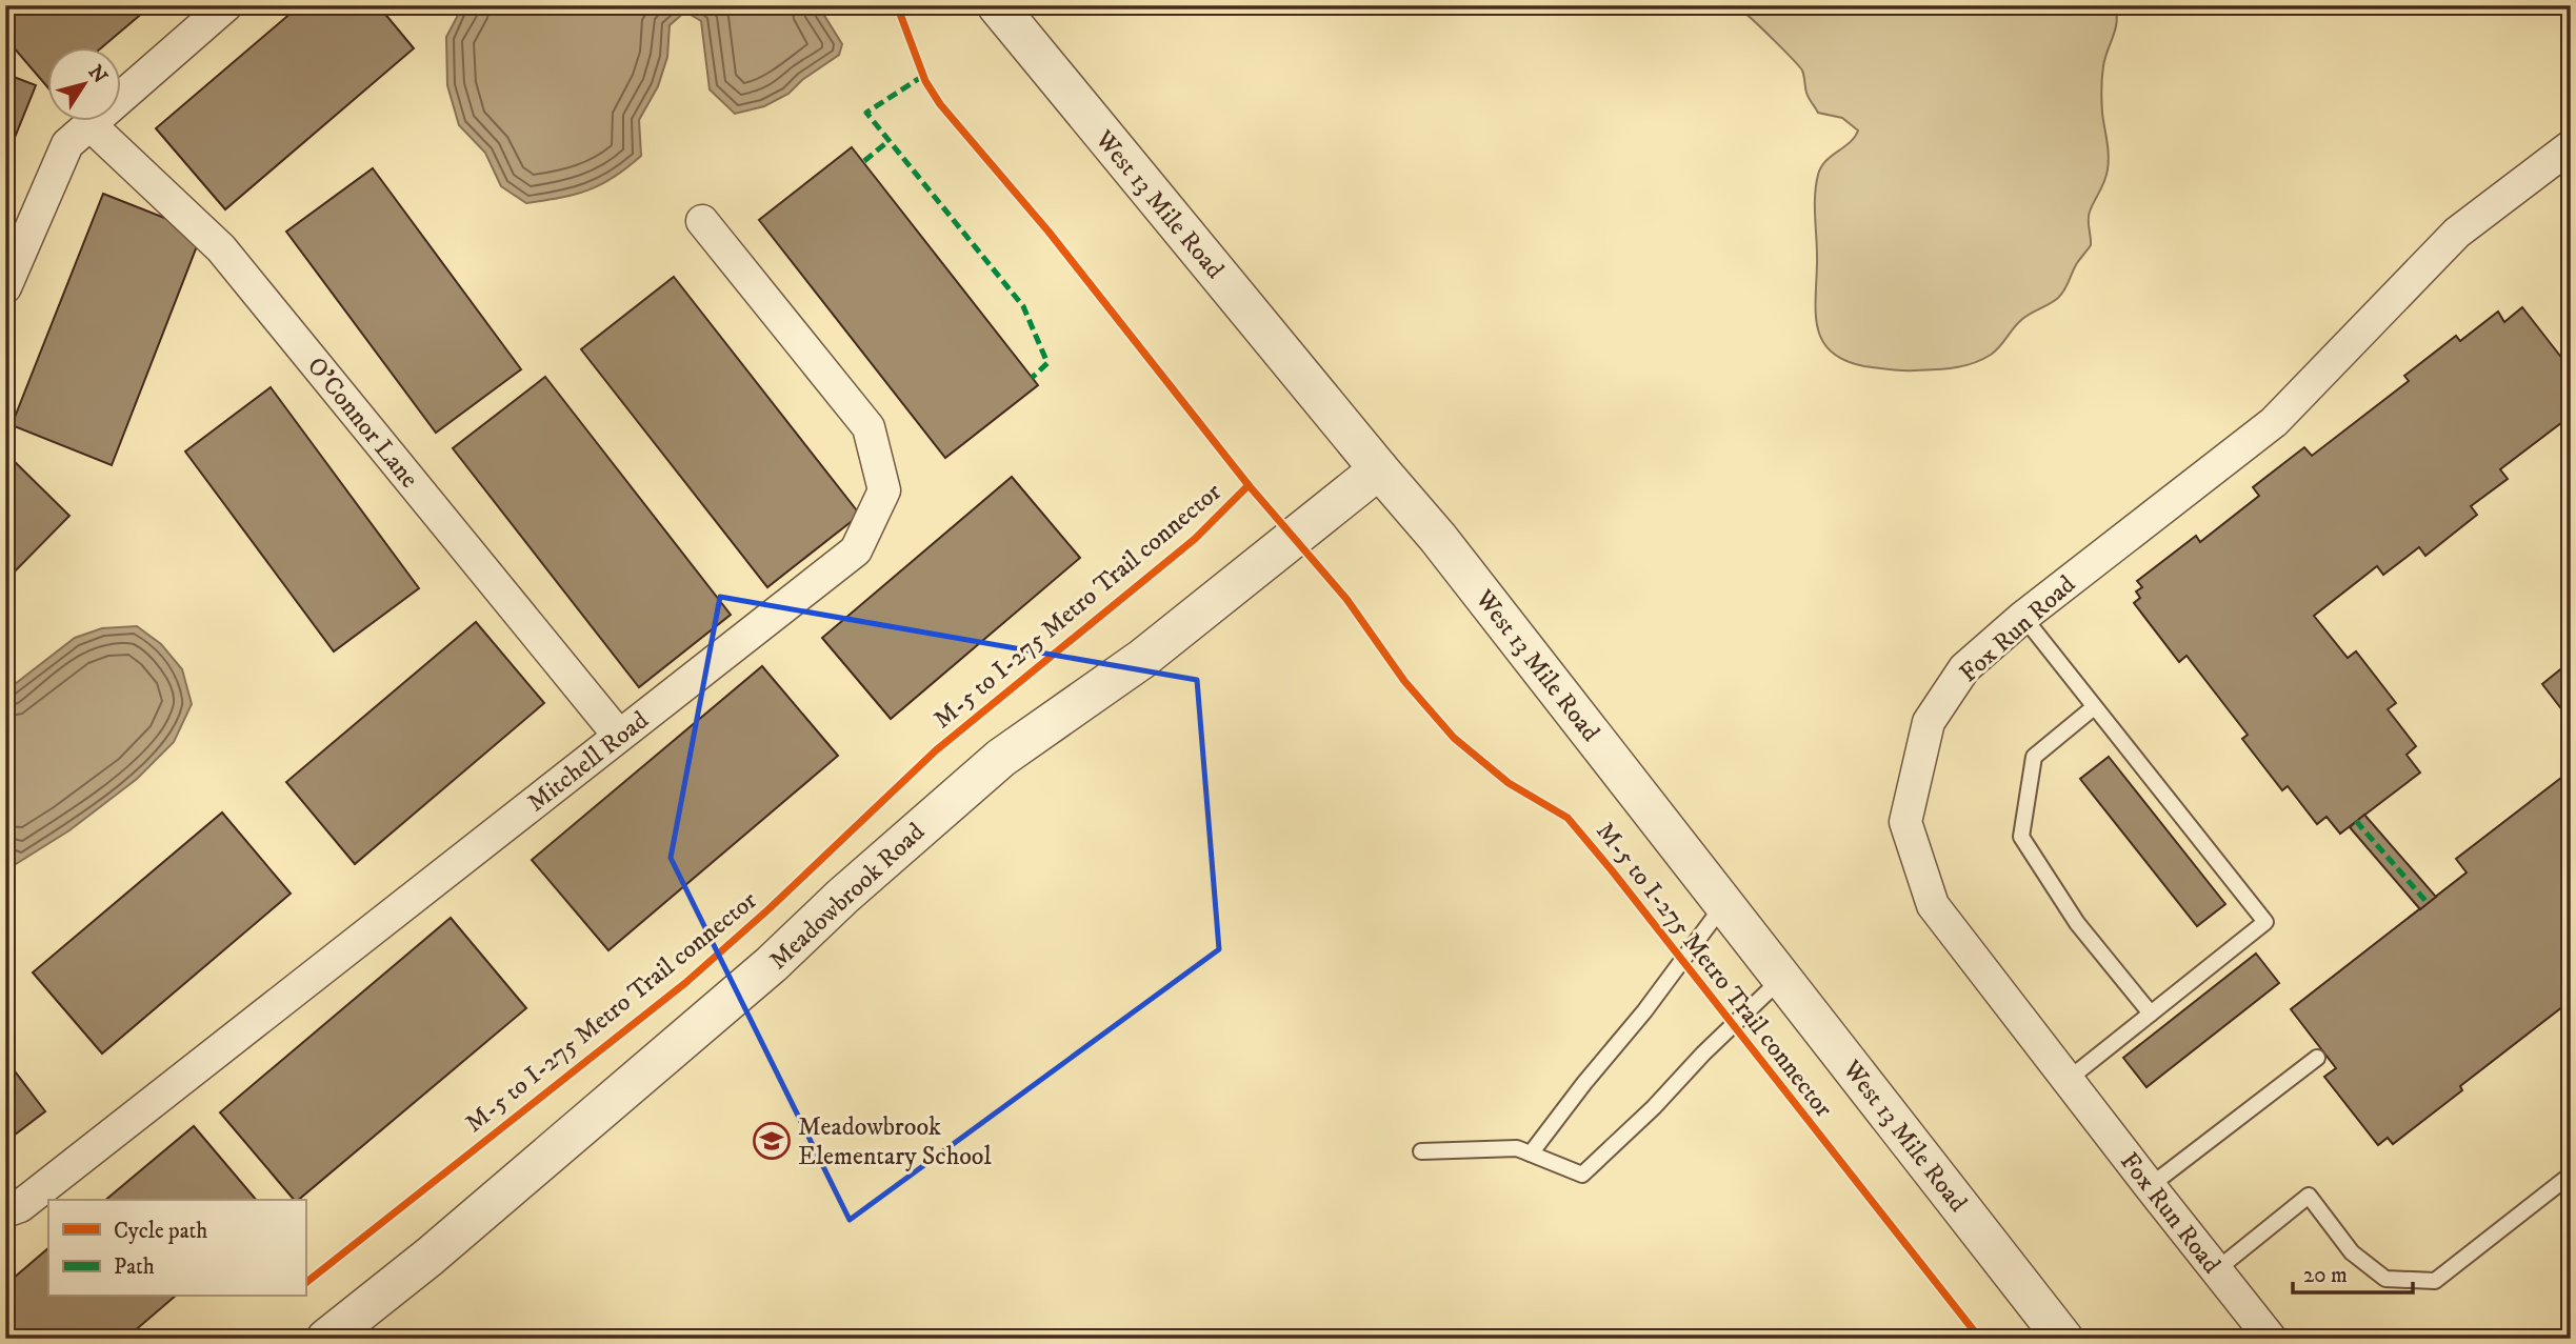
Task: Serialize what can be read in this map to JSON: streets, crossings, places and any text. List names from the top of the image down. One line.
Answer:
{"streets":{"street":["West 13 Mile Road","O'Connor Lane","Fox Run Road","Mitchell Road","Meadowbrook Road"],"cycle path":["M-5 to I-275 Metro Trail connector"]},"crossings":[["West 13 Mile Road","Meadowbrook Road"],["O'Connor Lane","Mitchell Road"]],"places":{"school or university":["Meadowbrook Elementary School"]},"legend":["Cycle path","Path"],"scale_bar":"20 m","north":"top right"}
